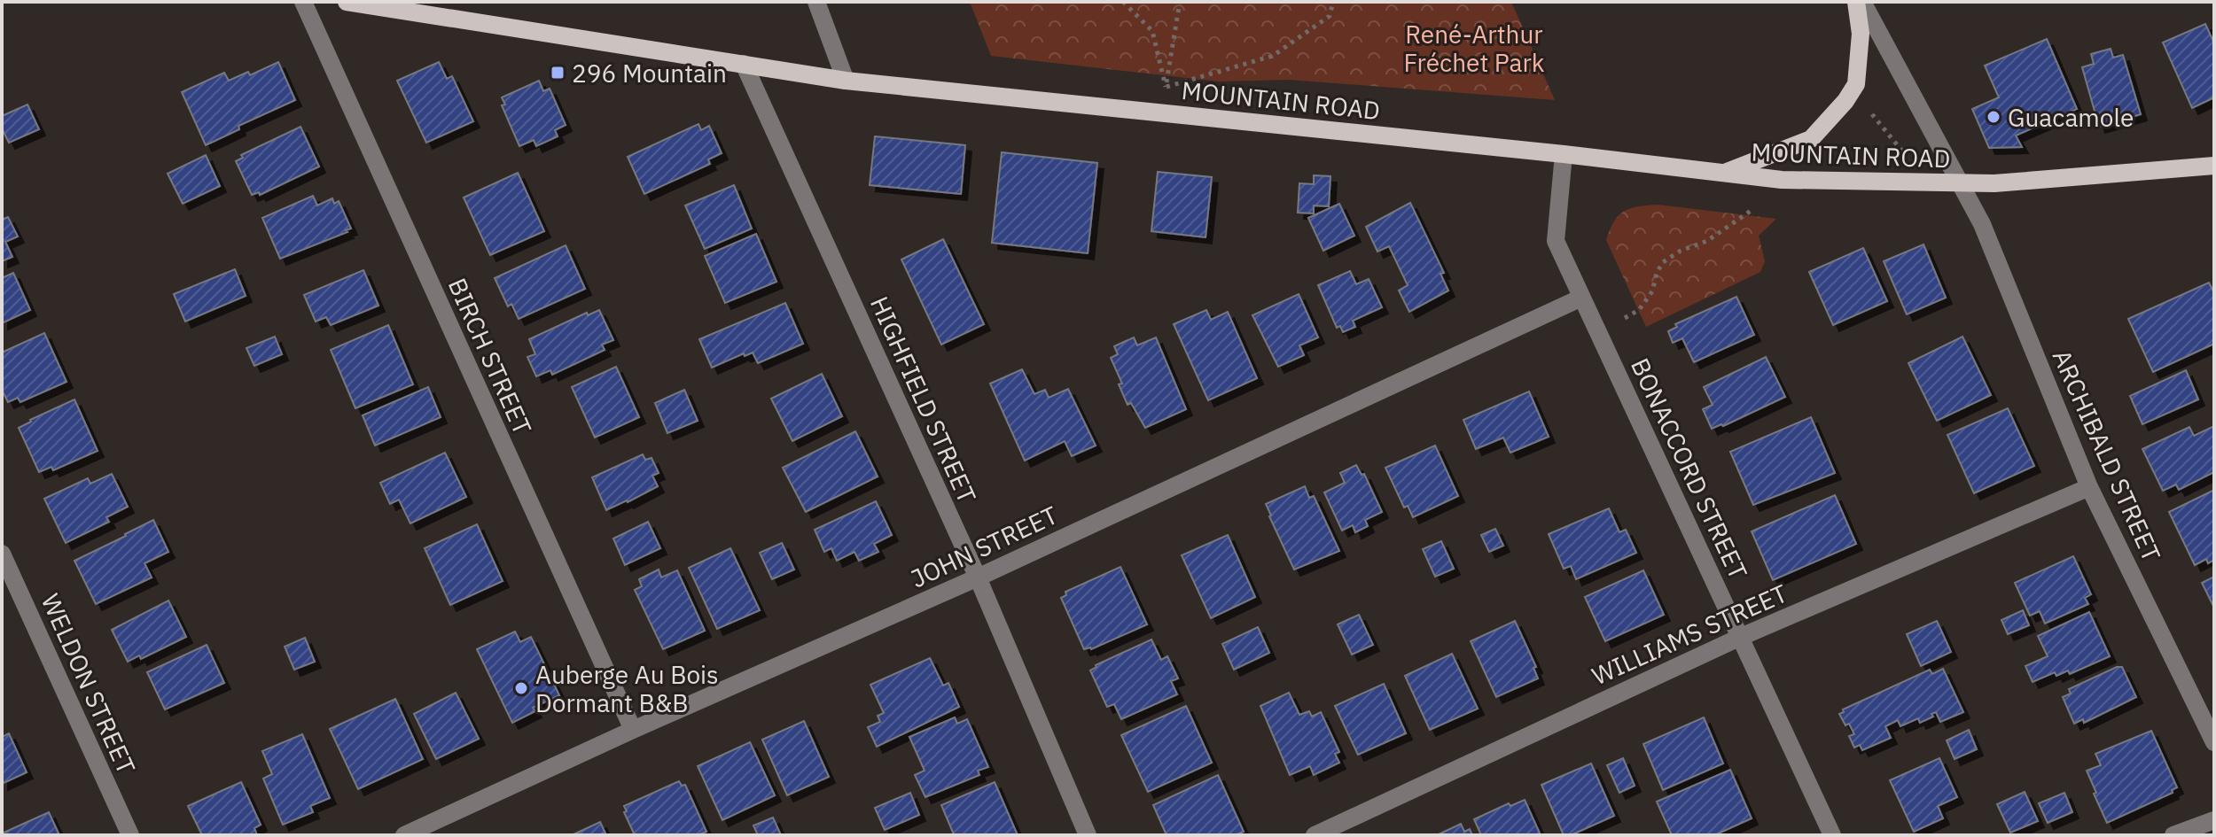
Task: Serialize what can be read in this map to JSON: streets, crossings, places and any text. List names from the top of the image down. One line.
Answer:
{"streets":{"main road":["MOUNTAIN ROAD"],"street":["BIRCH STREET","HIGHFIELD STREET","ARCHIBALD STREET","BONACCORD STREET","JOHN STREET","WILLIAMS STREET","WELDON STREET"]},"crossings":[["MOUNTAIN ROAD","HIGHFIELD STREET"],["MOUNTAIN ROAD","ARCHIBALD STREET"],["MOUNTAIN ROAD","BONACCORD STREET"],["BIRCH STREET","JOHN STREET"],["HIGHFIELD STREET","JOHN STREET"],["ARCHIBALD STREET","WILLIAMS STREET"],["BONACCORD STREET","JOHN STREET"],["BONACCORD STREET","WILLIAMS STREET"]],"parks":["René-Arthur Fréchet Park"],"places":{"transit":["296 Mountain"],"other":["Guacamole","Auberge Au Bois Dormant B&B"]}}
